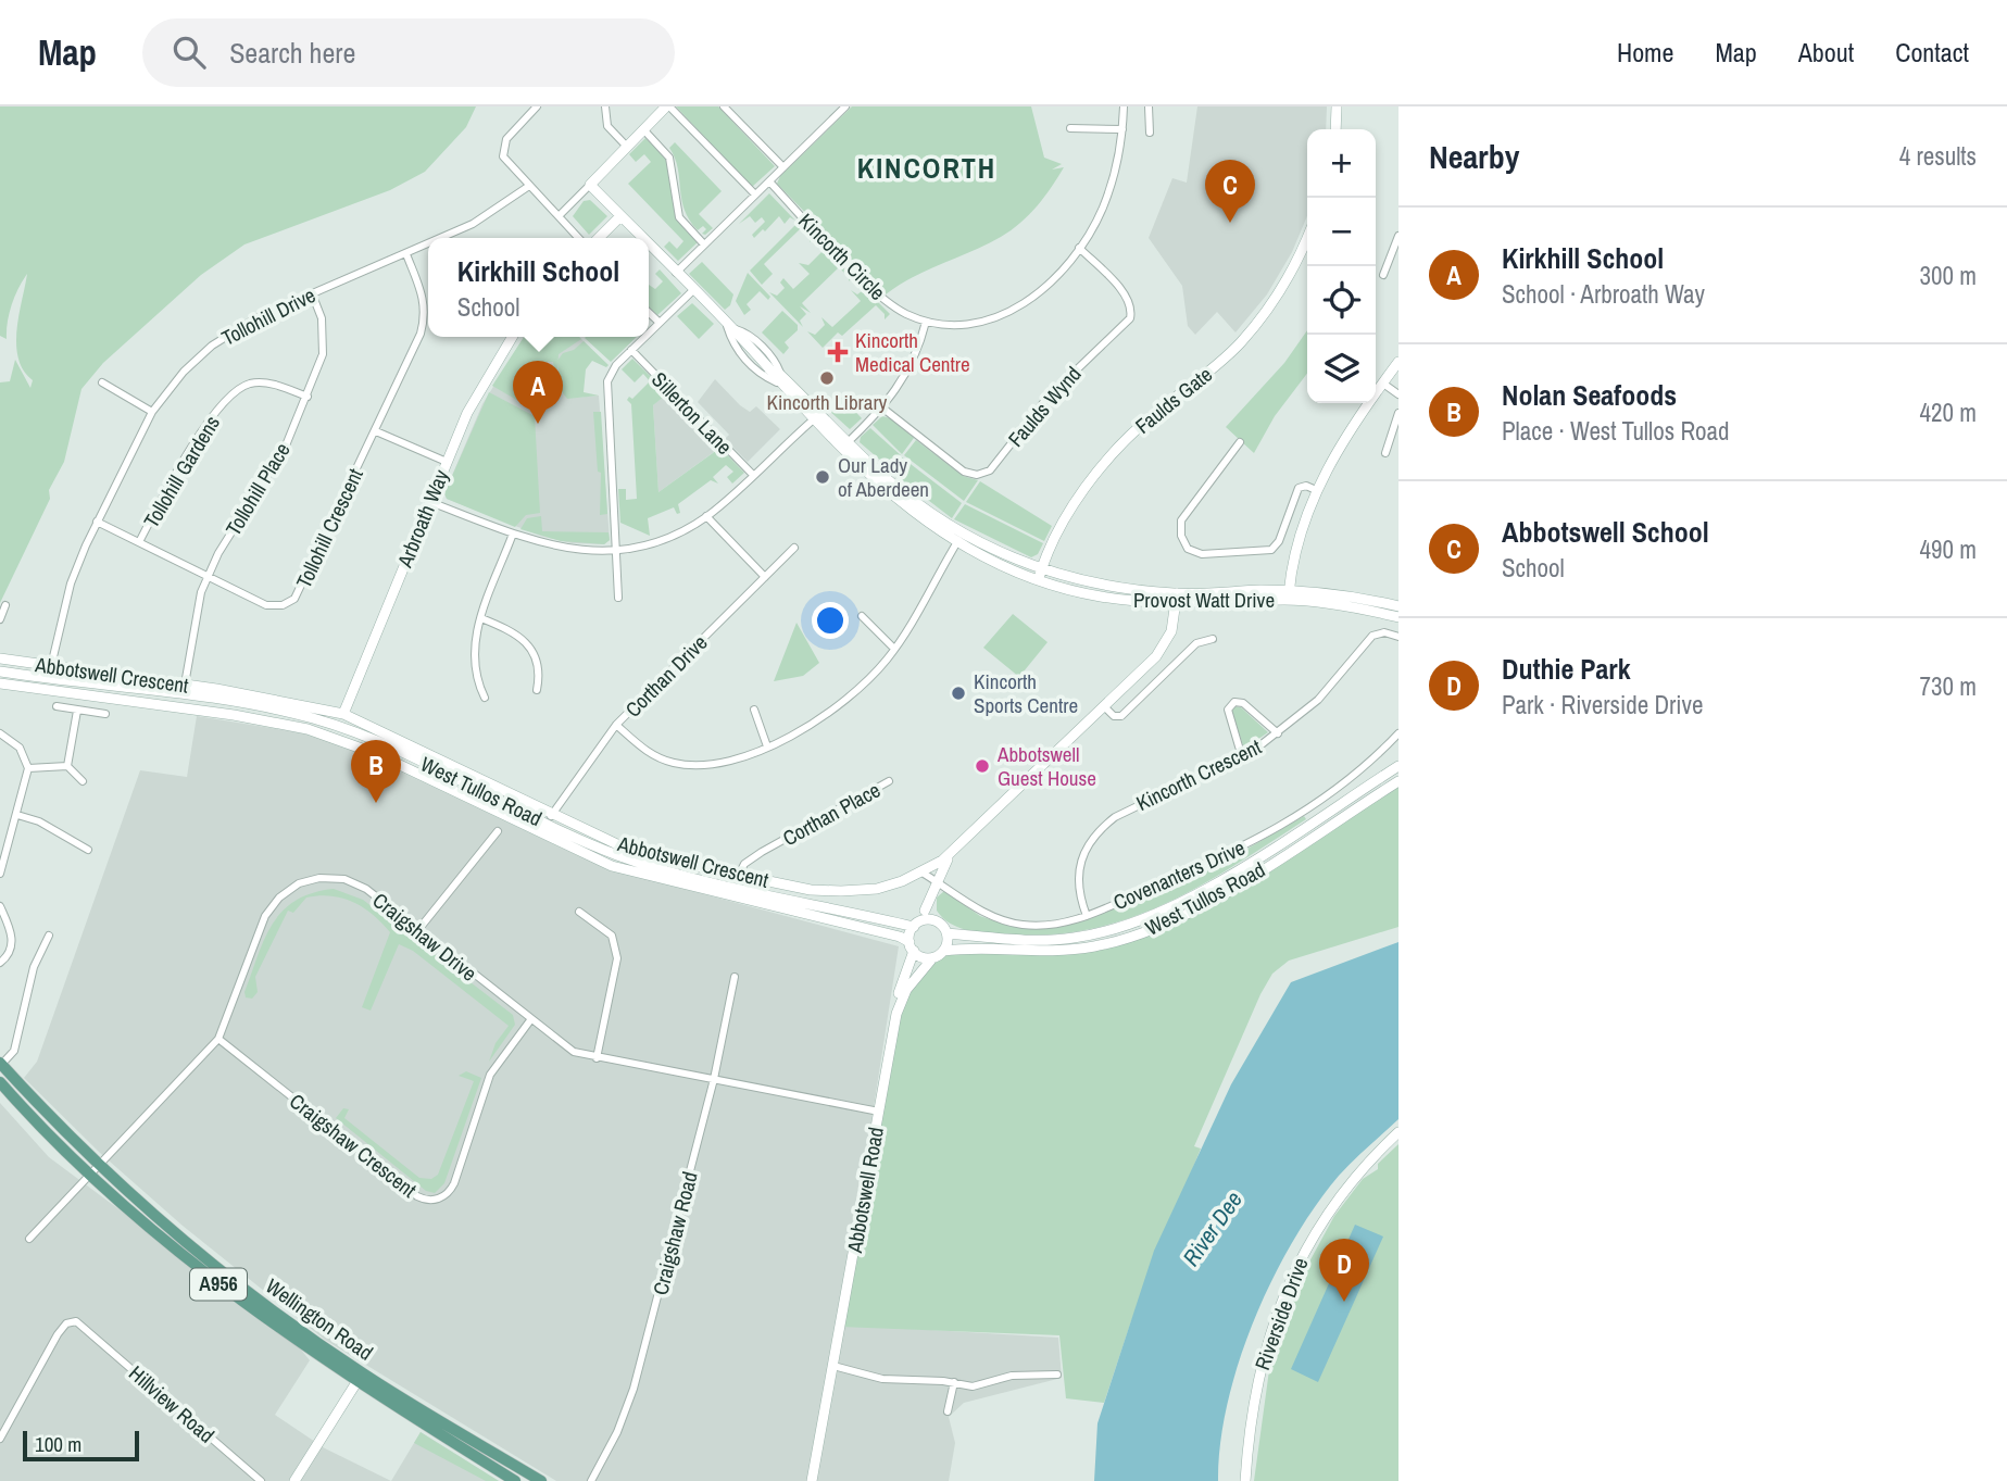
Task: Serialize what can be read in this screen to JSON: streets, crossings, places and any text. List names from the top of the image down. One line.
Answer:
{"streets":{"main road":["A956","Wellington Road"],"street":["Kincorth Circle","Tollohill Drive","Faulds Gate","Faulds Wynd","Sillerton Lane","Tollohill Gardens","Tollohill Place","Arbroath Way","Tollohill Crescent","Provost Watt Drive","Abbotswell Crescent","Corthan Drive","Kincorth Crescent","West Tullos Road","Corthan Place","Covenanters Drive","Craigshaw Drive","Craigshaw Crescent","Abbotswell Road","Craigshaw Road","Riverside Drive","Hillview Road"]},"crossings":[["Kincorth Circle","Faulds Wynd"],["Tollohill Drive","Tollohill Place"],["Tollohill Drive","Tollohill Crescent"],["Tollohill Drive","Abbotswell Crescent"],["Faulds Gate","Provost Watt Drive"],["Tollohill Gardens","Tollohill Place"],["Tollohill Gardens","Tollohill Crescent"],["Tollohill Place","Tollohill Crescent"],["Tollohill Place","Abbotswell Crescent"],["Arbroath Way","Abbotswell Crescent"],["Provost Watt Drive","Abbotswell Crescent"],["Abbotswell Crescent","Corthan Drive"],["Abbotswell Crescent","West Tullos Road"],["Abbotswell Crescent","Corthan Place"],["Abbotswell Crescent","Covenanters Drive"],["Kincorth Crescent","Covenanters Drive"],["Craigshaw Drive","Craigshaw Crescent"],["Craigshaw Drive","Abbotswell Road"],["Craigshaw Drive","Craigshaw Road"],["Craigshaw Drive","Wellington Road"]],"districts":["KINCORTH"],"water":["River Dee"],"places":{"health":["Kincorth Medical Centre"],"other":["Kincorth Library","Our Lady of Aberdeen","Kincorth Sports Centre","Abbotswell Guest House"]},"scale_bar":"100 m","page":{"header":"Map","search":"Search here","nav":["Home","Map","About","Contact"],"heading":["Nearby","4 results"],"map_buttons":["+","−"],"pins":["C","A","B","D"],"list":[{"mark":"A","name":"Kirkhill School","note":"School · Arbroath Way","value":"300 m"},{"mark":"B","name":"Nolan Seafoods","note":"Place · West Tullos Road","value":"420 m"},{"mark":"C","name":"Abbotswell School","note":"School","value":"490 m"},{"mark":"D","name":"Duthie Park","note":"Park · Riverside Drive","value":"730 m"}],"popup":["Kirkhill School","School"],"scale":"100 m"}}
